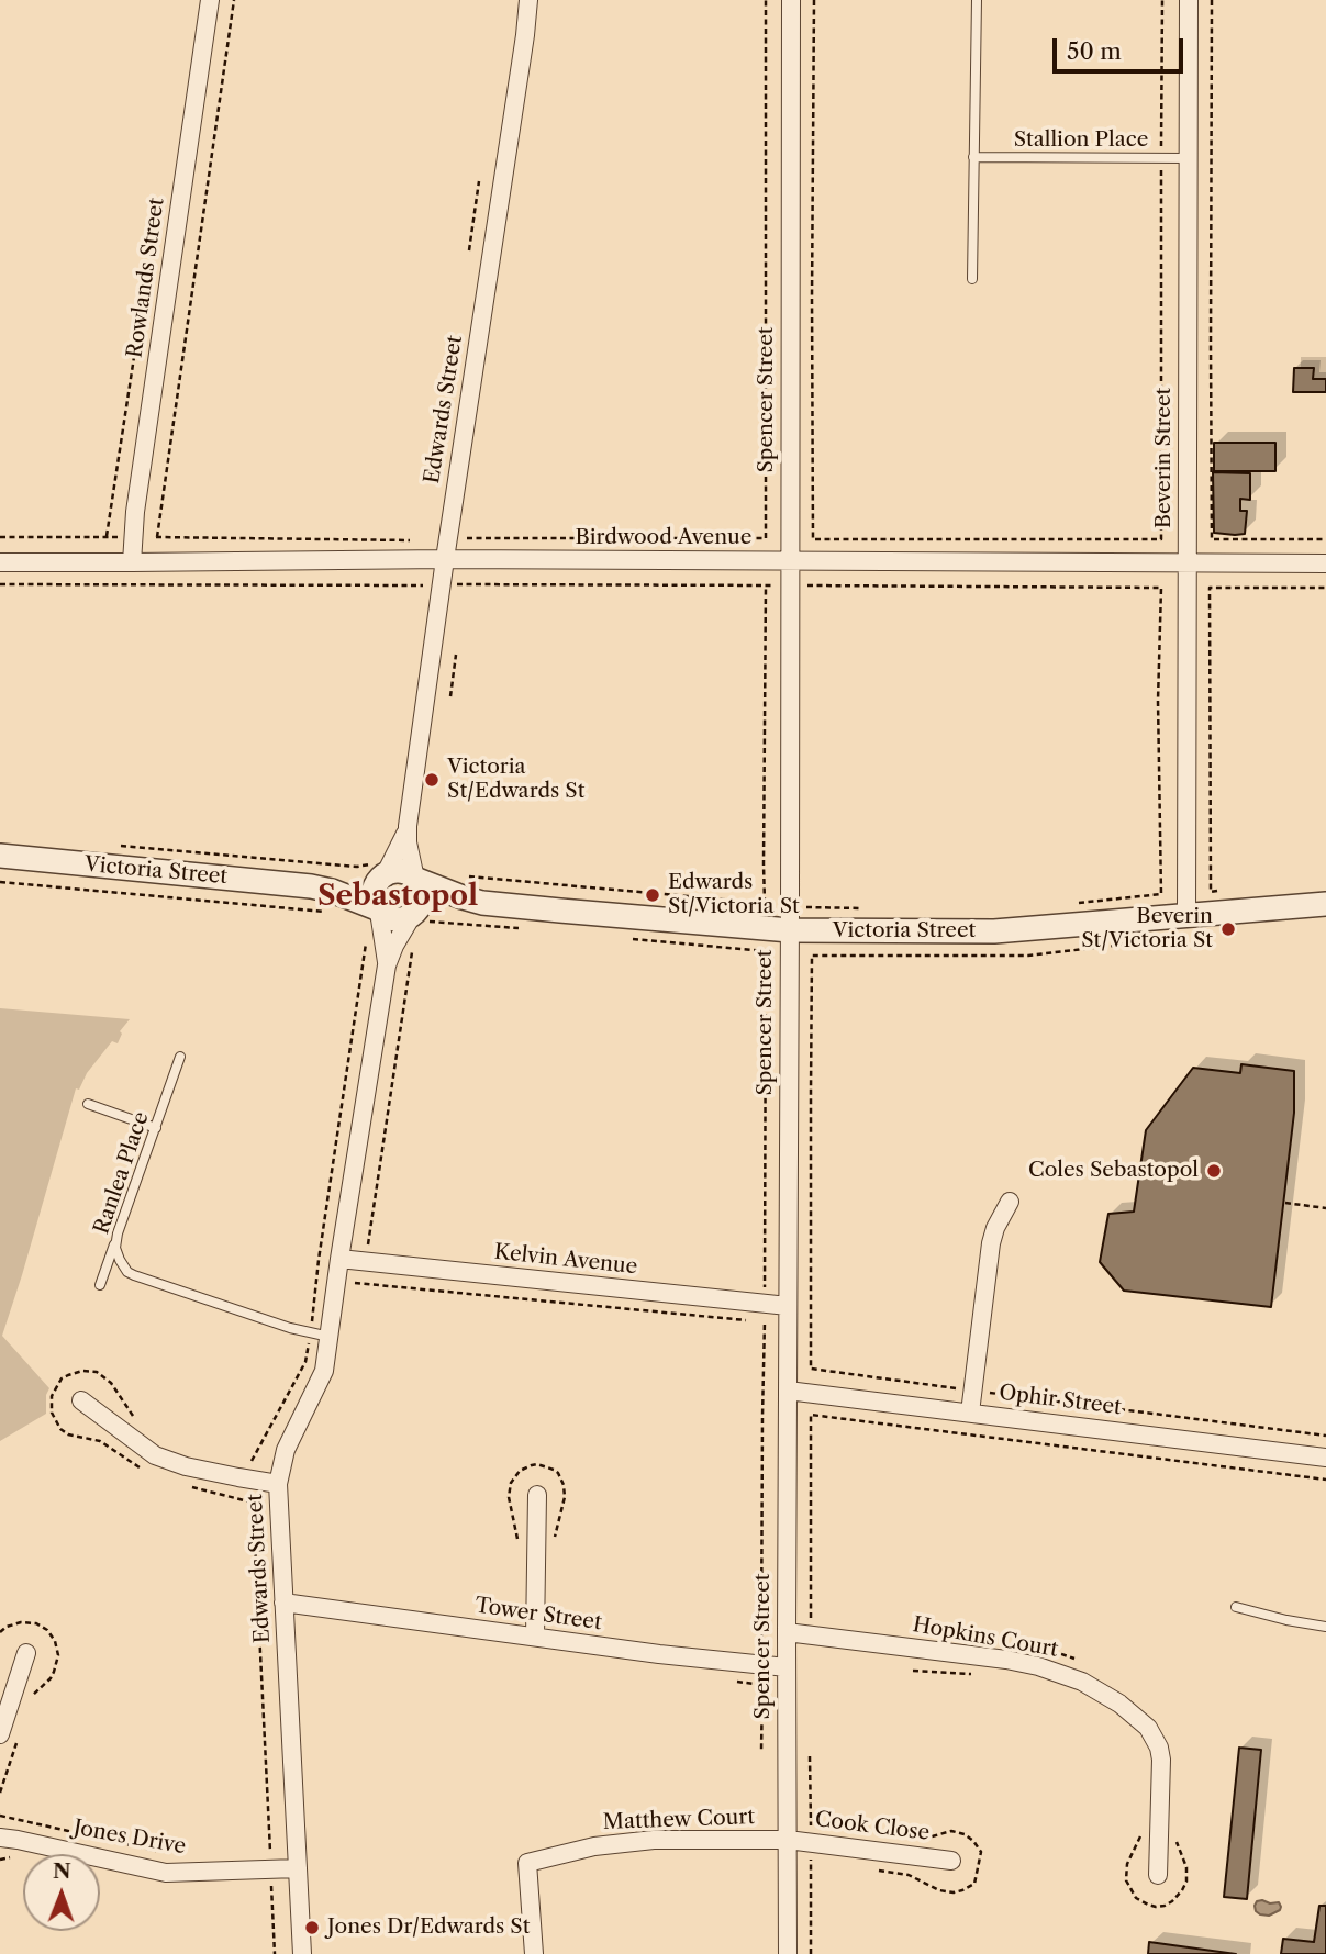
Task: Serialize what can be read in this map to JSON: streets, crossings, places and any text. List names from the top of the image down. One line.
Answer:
{"streets":{"street":["Rowlands Street","Spencer Street","Edwards Street","Beverin Street","Birdwood Avenue","Victoria Street","Kelvin Avenue","Ophir Street","Tower Street","Hopkins Court","Matthew Court","Cook Close","Jones Drive"],"lane":["Stallion Place","Ranlea Place"]},"crossings":[["Stallion Place","Beverin Street"],["Rowlands Street","Birdwood Avenue"],["Spencer Street","Birdwood Avenue"],["Spencer Street","Victoria Street"],["Spencer Street","Kelvin Avenue"],["Spencer Street","Ophir Street"],["Spencer Street","Tower Street"],["Spencer Street","Hopkins Court"],["Spencer Street","Matthew Court"],["Spencer Street","Cook Close"],["Edwards Street","Birdwood Avenue"],["Edwards Street","Victoria Street"],["Edwards Street","Ranlea Place"],["Edwards Street","Kelvin Avenue"],["Edwards Street","Tower Street"],["Edwards Street","Jones Drive"],["Beverin Street","Birdwood Avenue"],["Beverin Street","Victoria Street"],["Matthew Court","Cook Close"]],"districts":["Sebastopol"],"places":["Victoria St/Edwards St","Edwards St/Victoria St","Beverin St/Victoria St","Coles Sebastopol","Jones Dr/Edwards St"],"scale_bar":"50 m","north":"top"}
